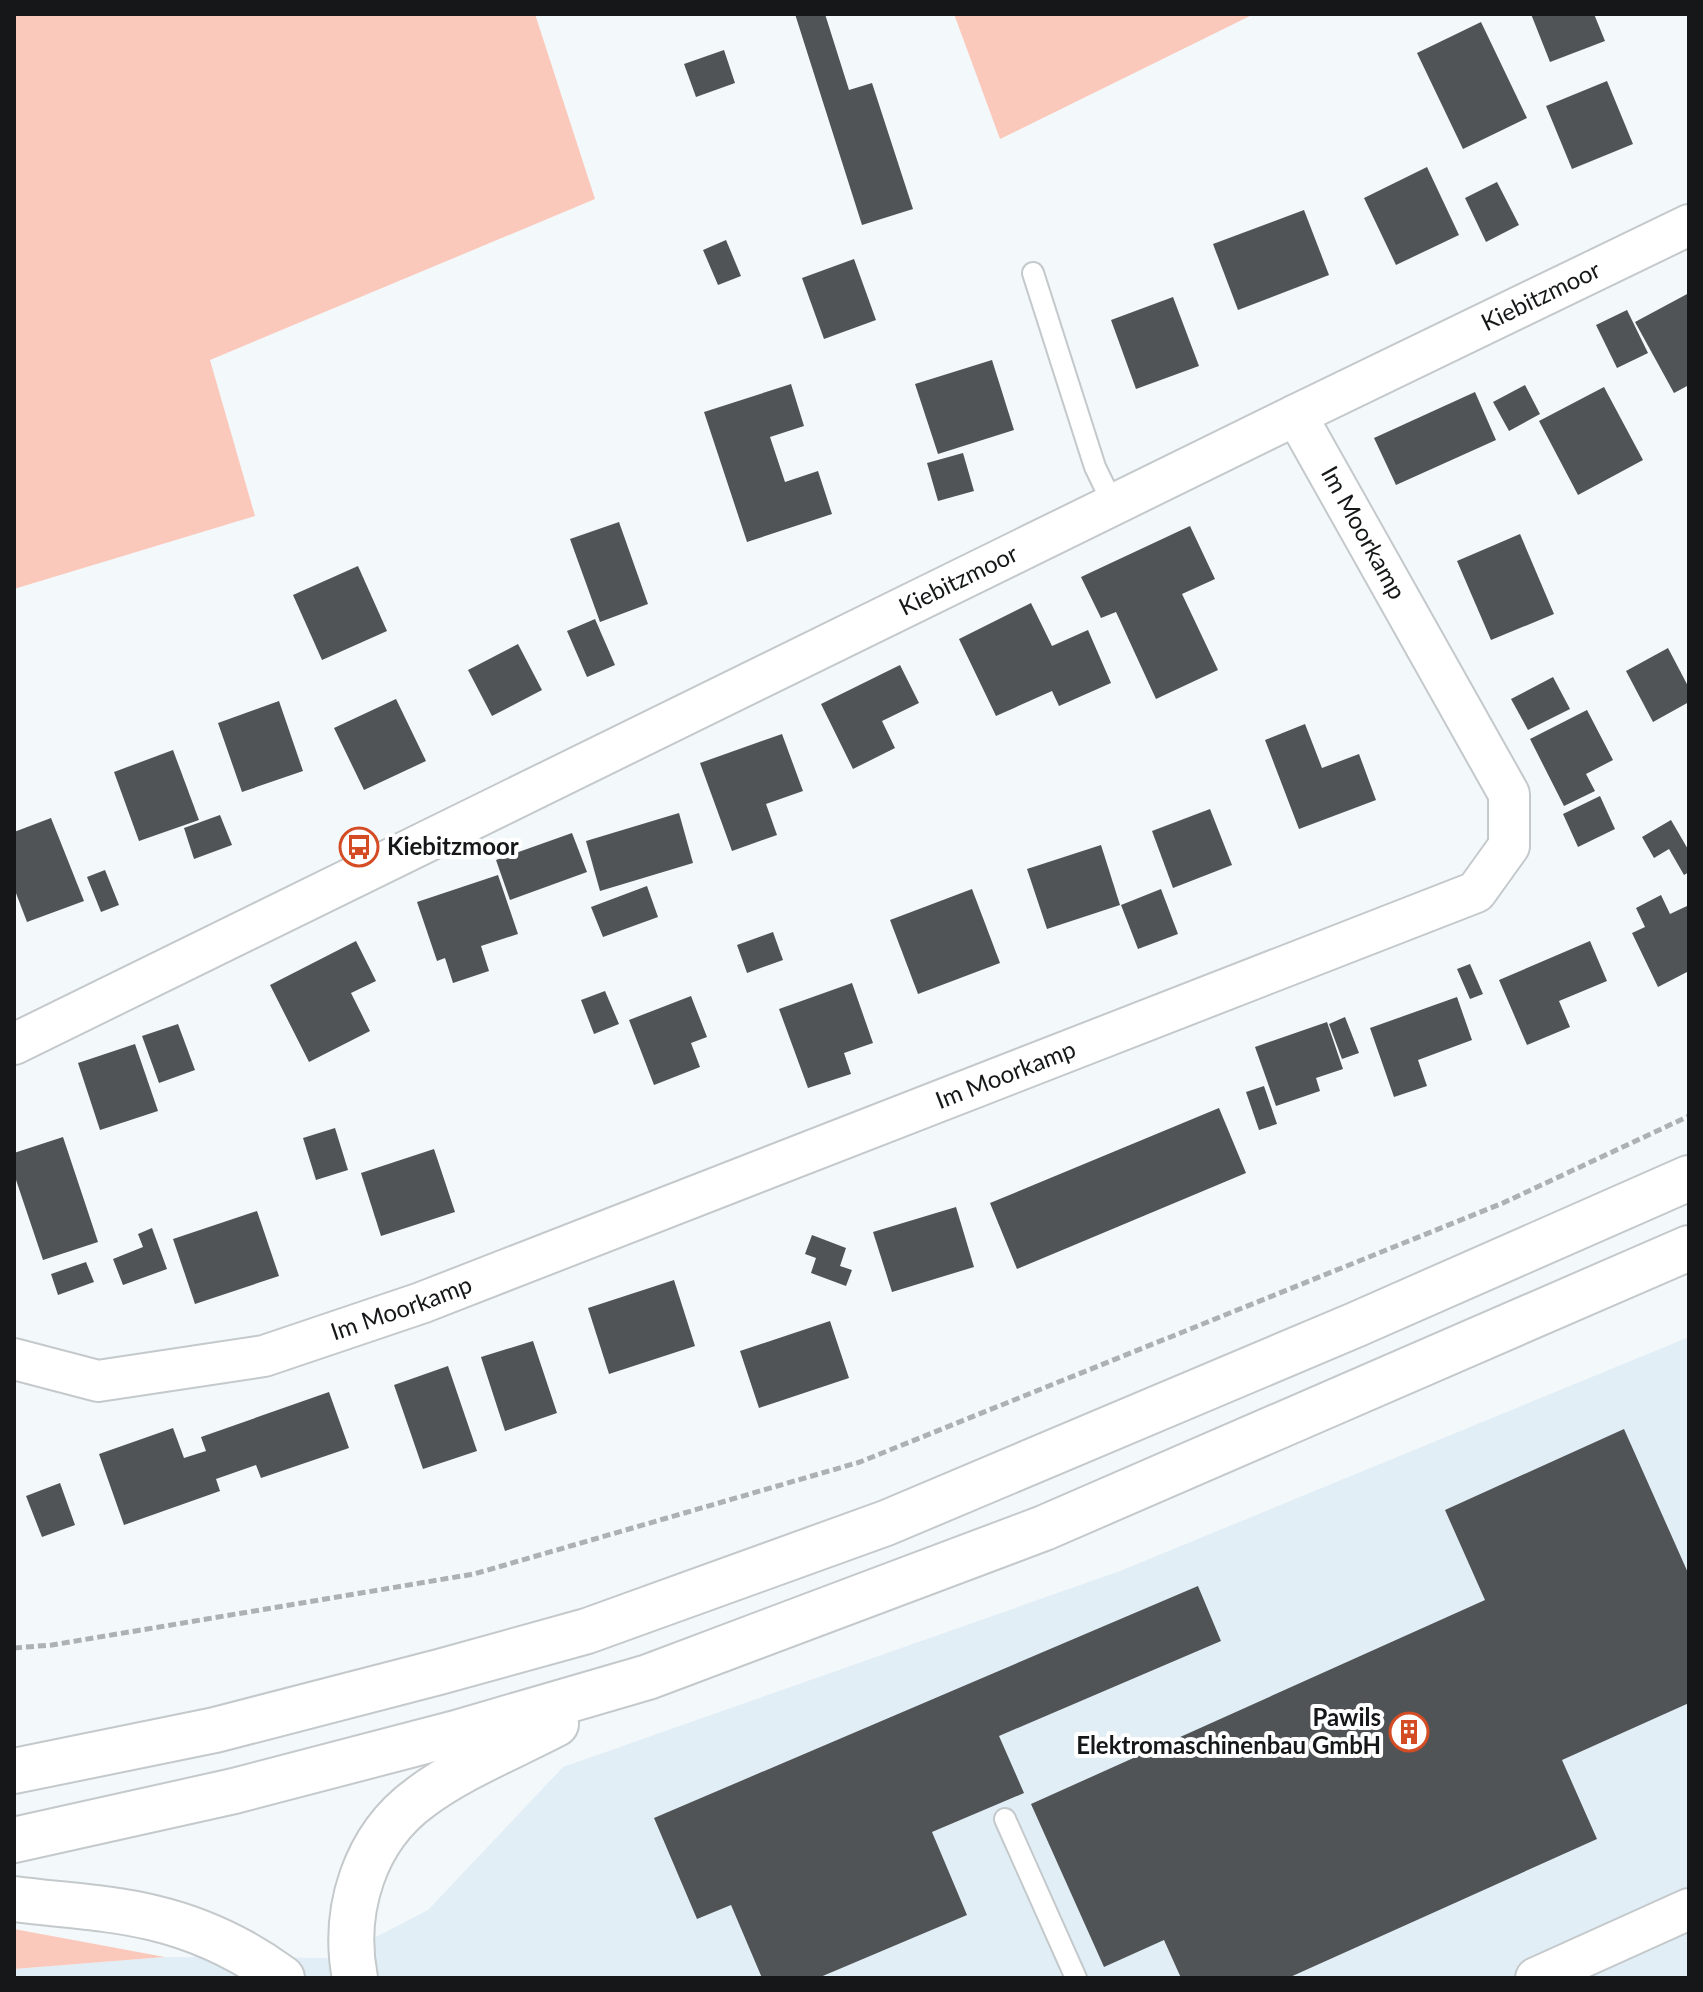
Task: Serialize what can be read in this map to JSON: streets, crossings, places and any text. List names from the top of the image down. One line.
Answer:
{"streets":{"street":["Kiebitzmoor","Im Moorkamp"]},"crossings":[["Kiebitzmoor","Im Moorkamp"]],"places":{"bus stop":["Kiebitzmoor"],"building":["Pawils Elektromaschinenbau GmbH"]}}
